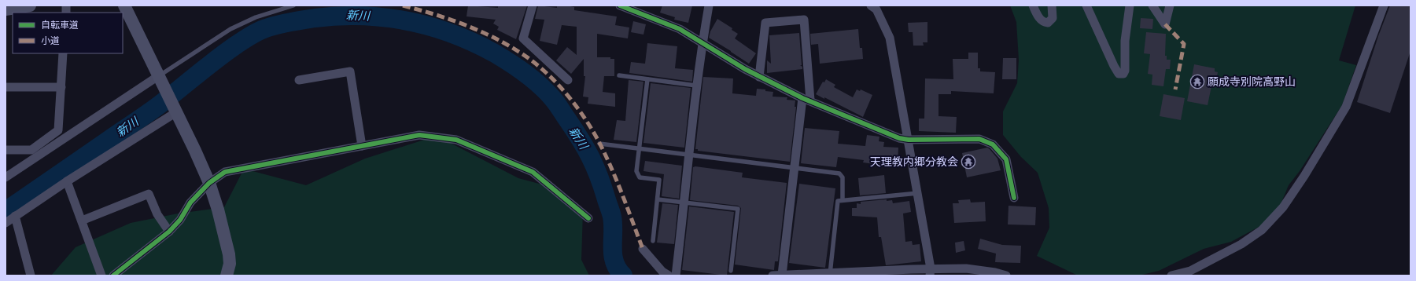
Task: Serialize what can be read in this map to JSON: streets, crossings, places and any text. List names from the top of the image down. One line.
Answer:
{"water":["新川"],"places":{"temple":["願成寺別院高野山","天理教内郷分教会"]},"legend":["自転車道","小道"]}
